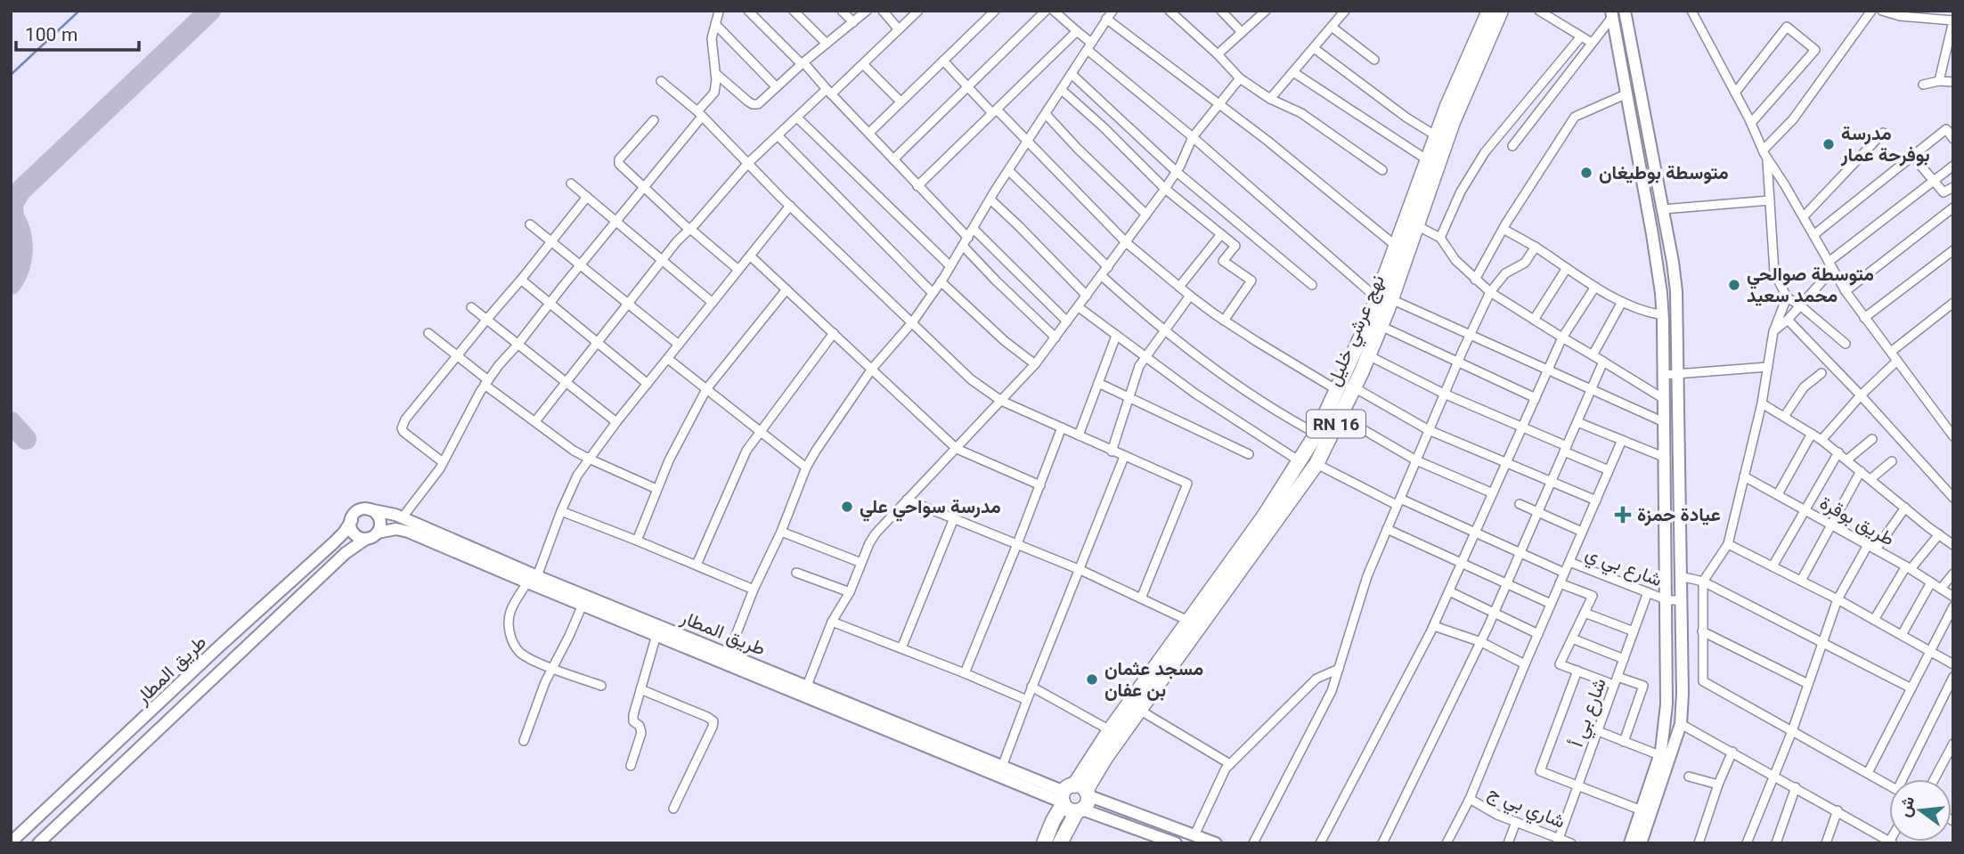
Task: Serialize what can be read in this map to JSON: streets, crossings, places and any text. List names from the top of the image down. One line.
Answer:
{"streets":{"highway":["نهج عرشي خليل","RN 16"],"main road":["طريق المطار"],"street":["طريق بوقرة","شارع بي ي","شارع بي أ","شاري بي ج"]},"crossings":[["نهج عرشي خليل","طريق المطار"],["شارع بي ي","شارع بي أ"],["شارع بي أ","شاري بي ج"]],"places":{"other":["مدرسة بوفرحة عمار","متوسطة بوطيغان","متوسطة صوالحي محمد سعيد","مدرسة سواحي علي","مسجد عثمان بن عفان"],"health":["عيادة حمزة"]},"scale_bar":"100 m","north":"left"}
